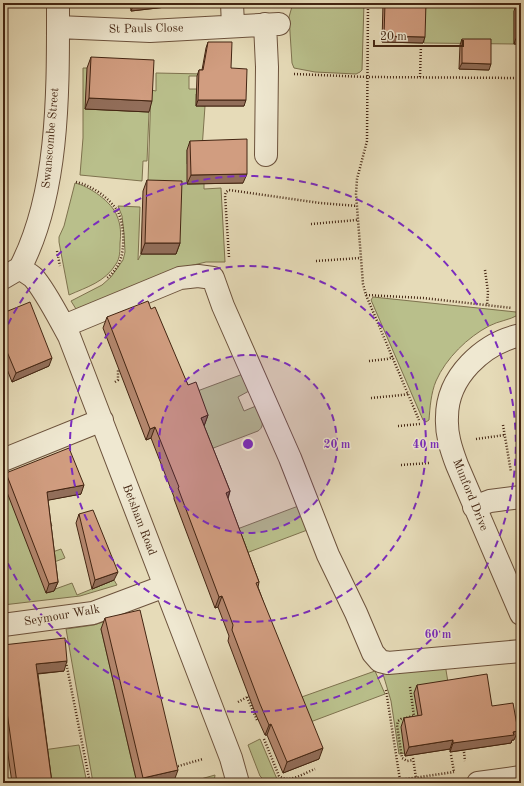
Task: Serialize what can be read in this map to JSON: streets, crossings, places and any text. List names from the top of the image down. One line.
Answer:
{"streets":{"street":["St Pauls Close","Swanscombe Street","Munford Drive","Betsham Road","Seymour Walk"]},"crossings":[["St Pauls Close","Swanscombe Street"],["Swanscombe Street","Betsham Road"],["Betsham Road","Seymour Walk"]],"scale_bar":"20 m","rings":["20 m","40 m","60 m"]}
